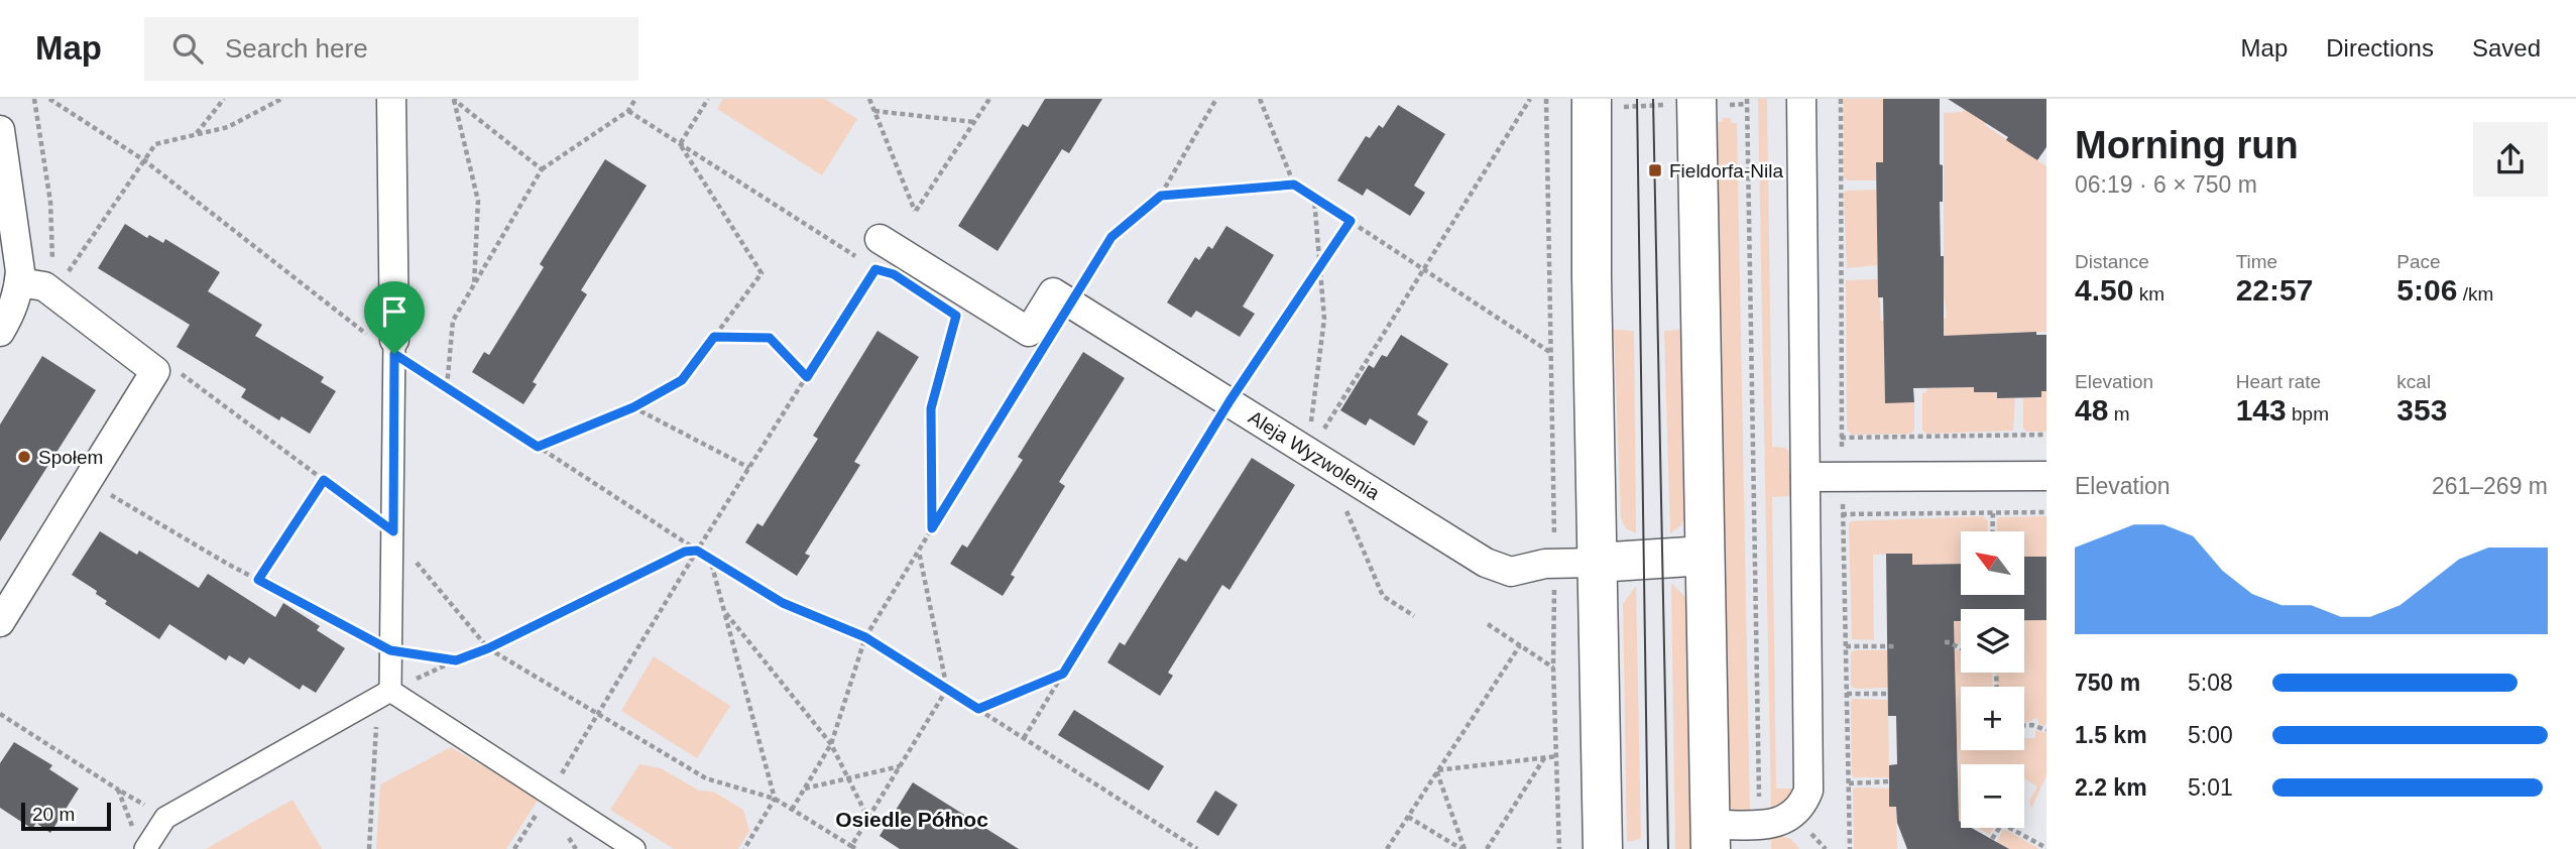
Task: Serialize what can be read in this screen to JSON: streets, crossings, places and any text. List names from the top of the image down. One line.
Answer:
{"streets":{"street":["Aleja Wyzwolenia"]},"districts":["Osiedle Północ"],"places":{"transit":["Fieldorfa-Nila"],"other":["Społem"]},"scale_bar":"20 m","north":"top left","page":{"header":"Map","search":"Search here","nav":["Map","Directions","Saved"],"heading":["Morning run","06:19 · 6 × 750 m"],"stats":[["Distance","4.50 km"],["Time","22:57"],["Pace","5:06 /km"],["Elevation","48 m"],["Heart rate","143 bpm"],["kcal","353"]],"chart":["Elevation","261–269 m"],"map_buttons":["+","−"],"list":[{"name":"750 m","note":"5:08"},{"name":"1.5 km","note":"5:00"},{"name":"2.2 km","note":"5:01"}],"scale":"20 m"}}
